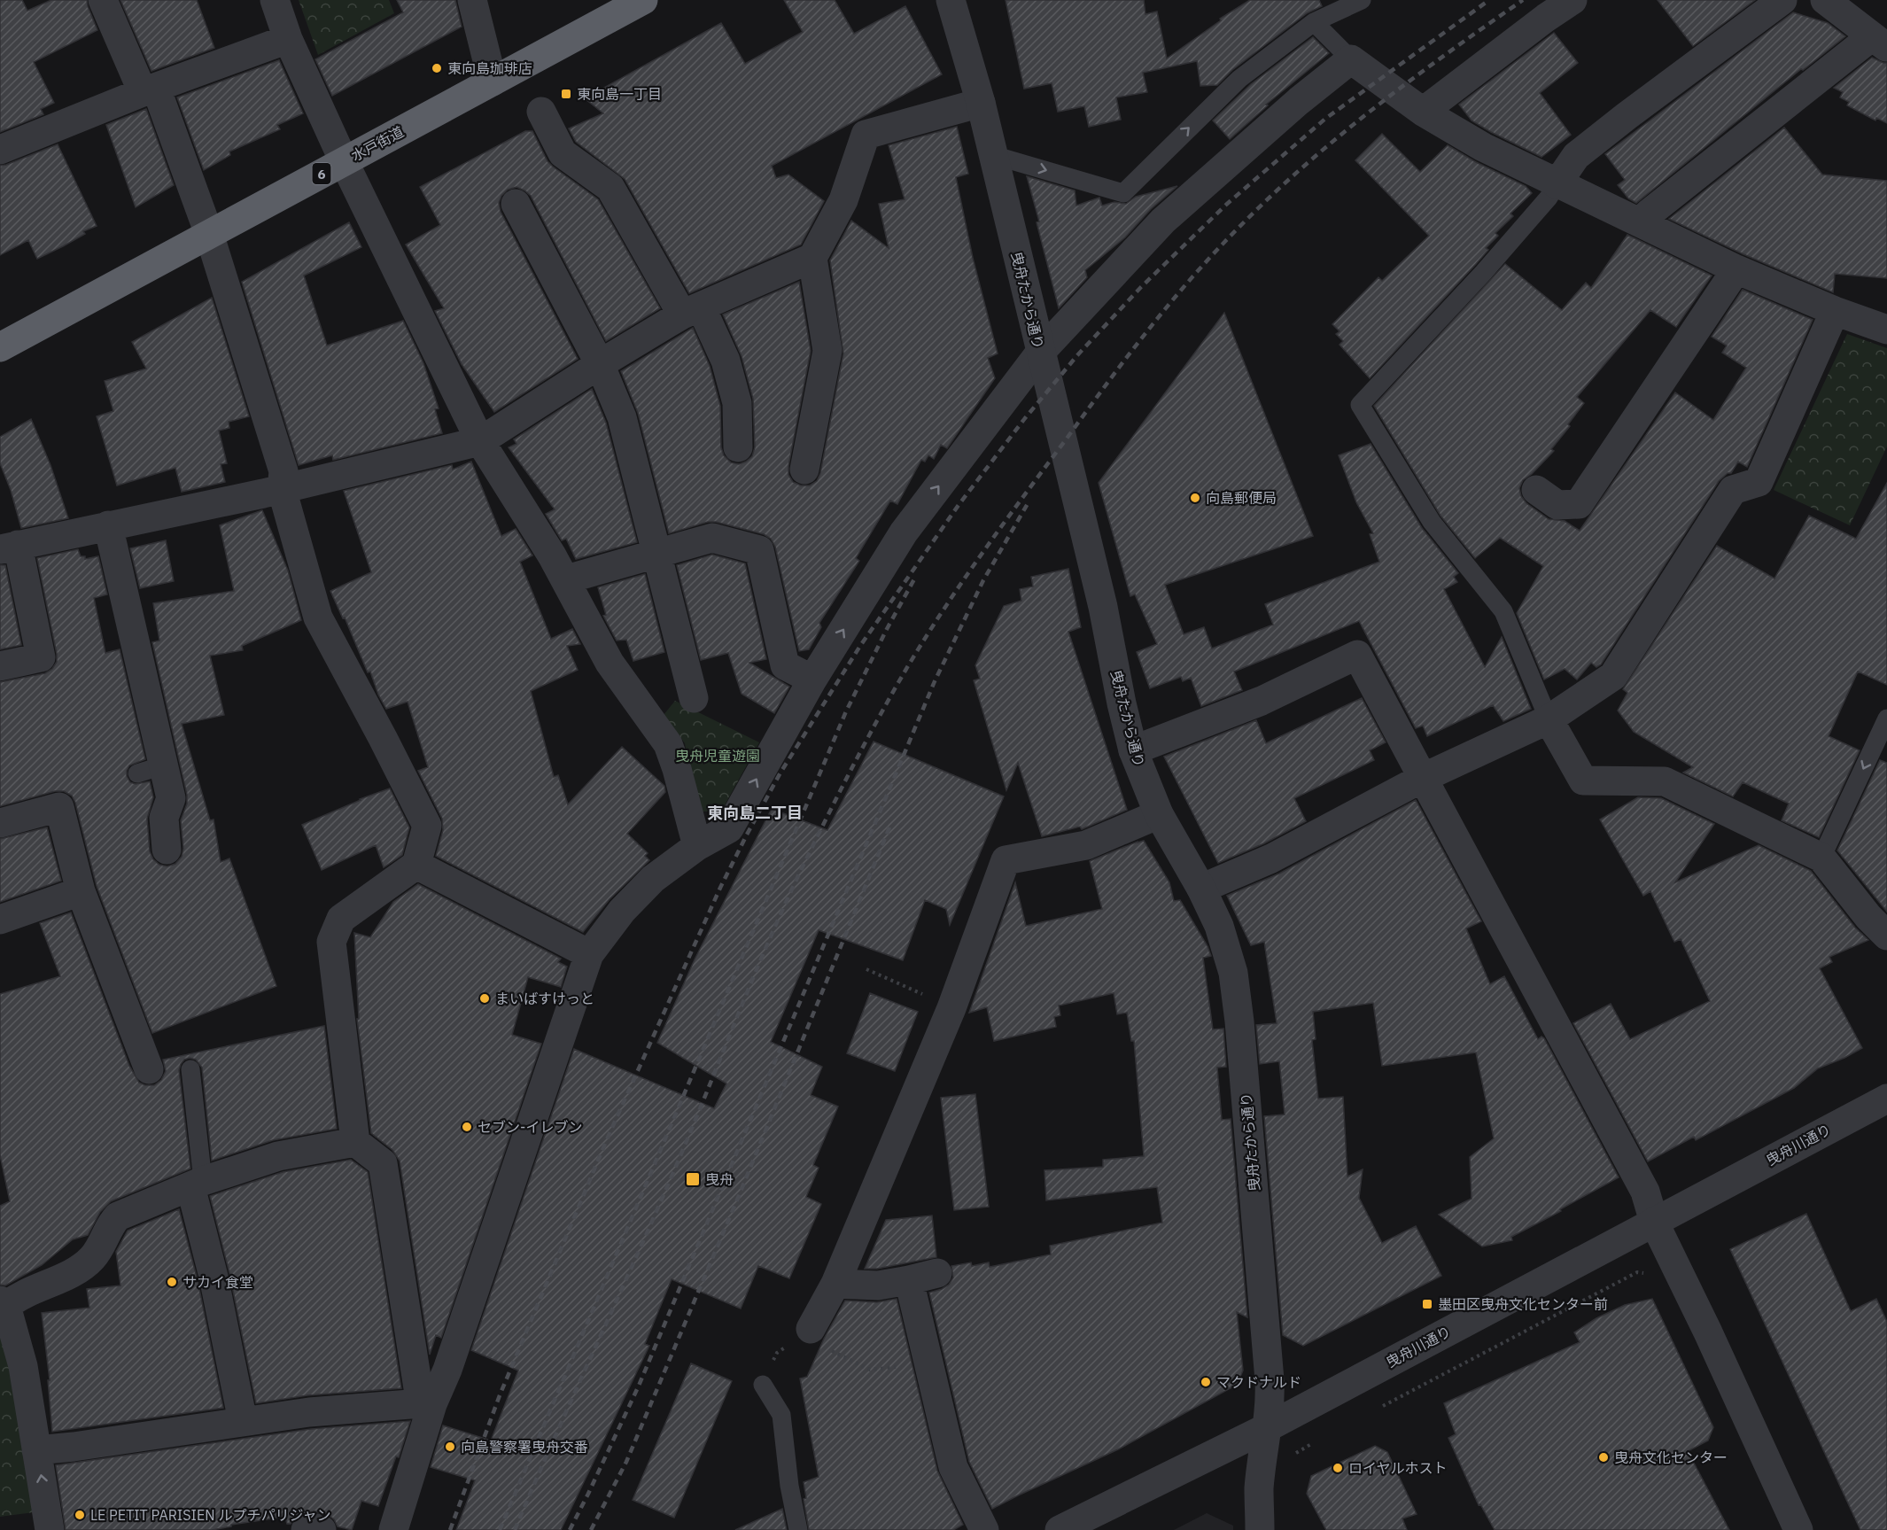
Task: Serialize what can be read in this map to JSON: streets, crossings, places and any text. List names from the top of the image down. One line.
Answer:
{"streets":{"highway":["水戸街道","6"],"street":["曳舟たから通り","曳舟川通り"]},"crossings":[["曳舟たから通り","曳舟川通り"]],"districts":["東向島二丁目"],"parks":["曳舟児童遊園"],"places":{"other":["東向島珈琲店","向島郵便局","まいばすけっと","セブン-イレブン","サカイ食堂","マクドナルド","向島警察署曳舟交番","曳舟文化センター","ロイヤルホスト","LE PETIT PARISIEN ルプチパリジャン"],"transit":["東向島一丁目","曳舟","墨田区曳舟文化センター前"]}}
